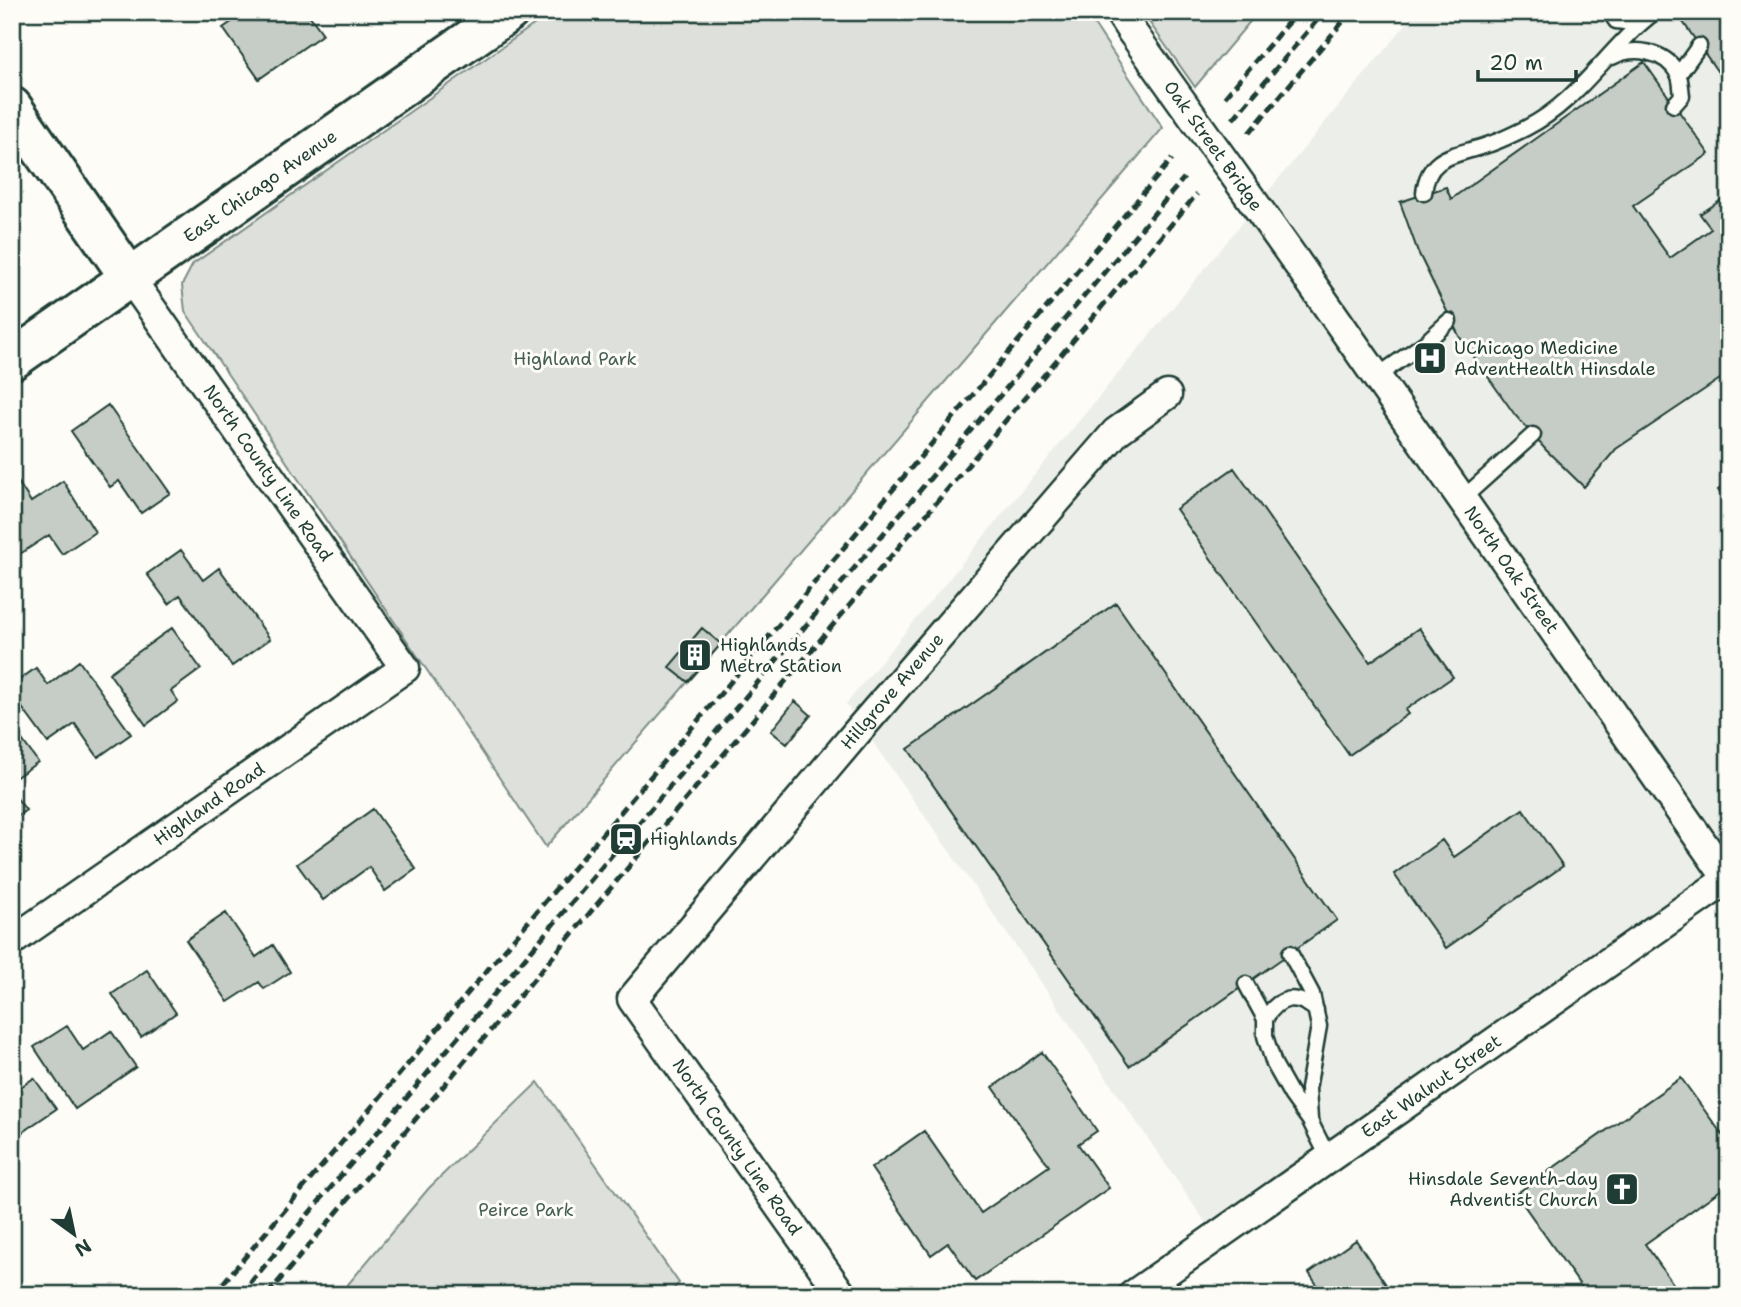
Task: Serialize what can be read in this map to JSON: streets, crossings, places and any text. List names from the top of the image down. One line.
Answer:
{"streets":{"main road":["East Chicago Avenue"],"street":["Oak Street Bridge","North County Line Road","North Oak Street","Hillgrove Avenue","Highland Road","East Walnut Street"]},"crossings":[["Oak Street Bridge","North Oak Street"],["East Chicago Avenue","North County Line Road"],["North County Line Road","Hillgrove Avenue"],["North County Line Road","Highland Road"],["North Oak Street","East Walnut Street"]],"parks":["Highland Park","Peirce Park"],"places":{"hospital":["UChicago Medicine AdventHealth Hinsdale"],"building":["Highlands Metra Station"],"station":["Highlands"],"church":["Hinsdale Seventh-day Adventist Church"]},"scale_bar":"20 m","north":"bottom right"}
